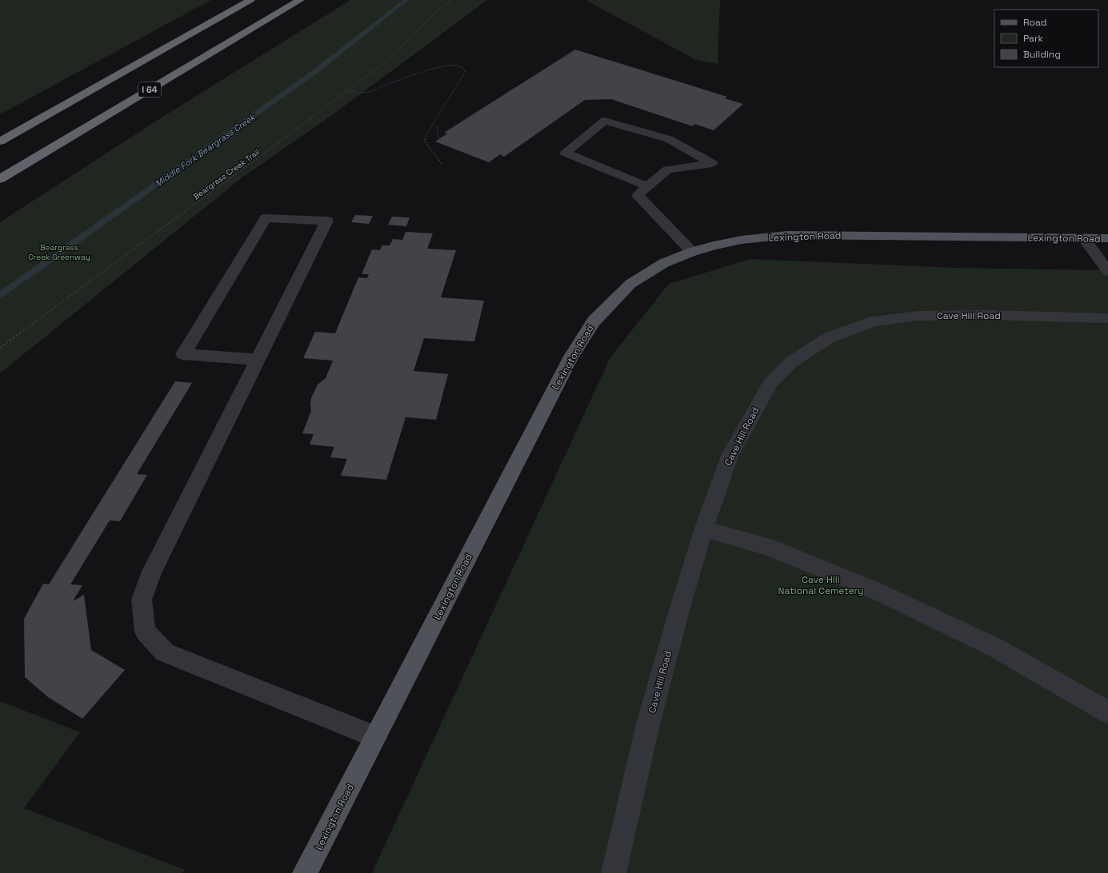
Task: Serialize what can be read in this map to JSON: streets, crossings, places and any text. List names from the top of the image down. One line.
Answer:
{"streets":{"highway":["I 64"],"main road":["Lexington Road"],"street":["Cave Hill Road"],"path":["Beargrass Creek Trail"]},"water":["Middle Fork Beargrass Creek"],"parks":["Beargrass Creek Greenway","Cave Hill National Cemetery"],"legend":["Road","Park","Building"]}
